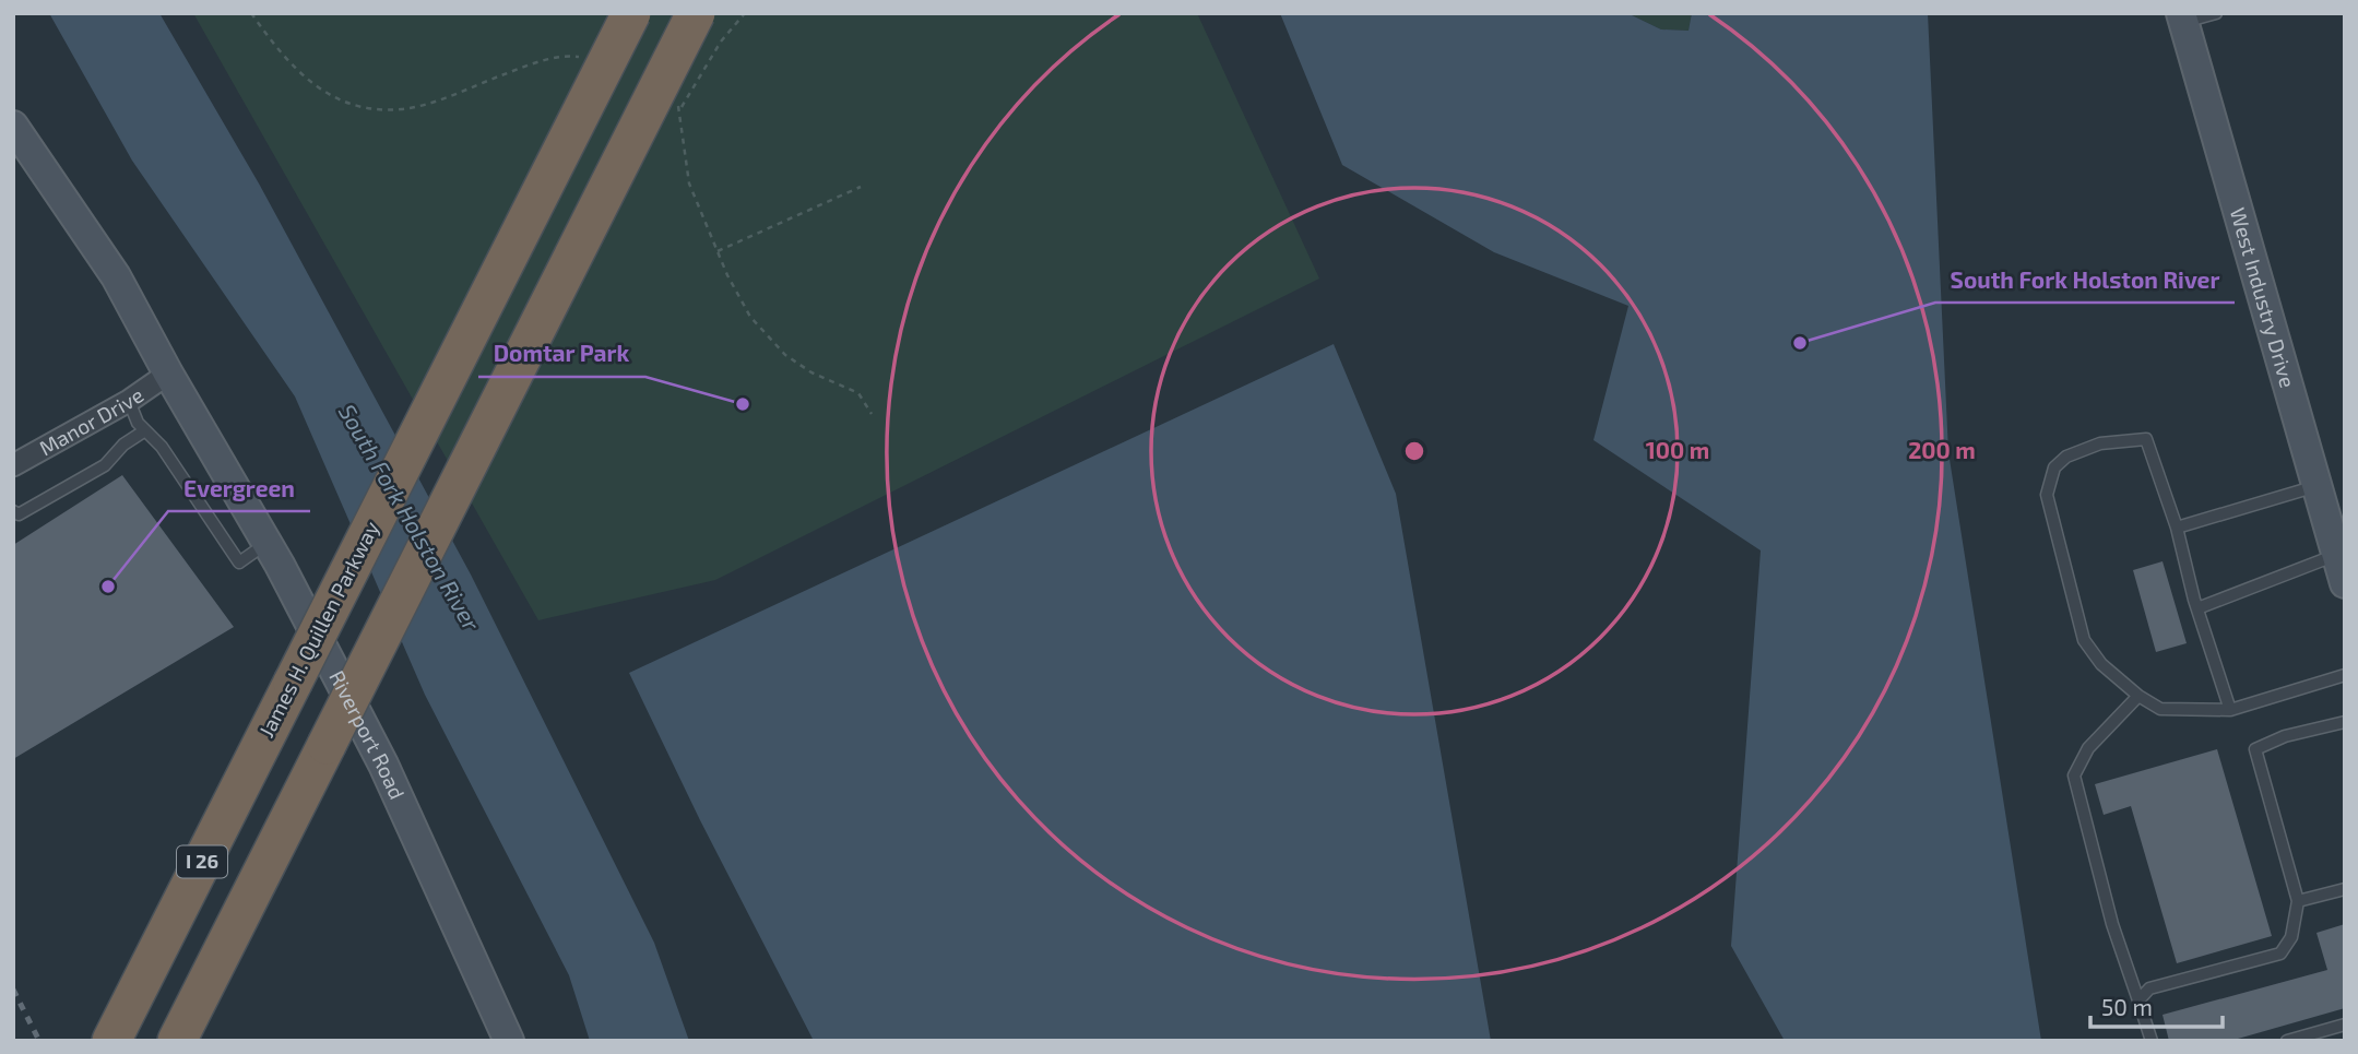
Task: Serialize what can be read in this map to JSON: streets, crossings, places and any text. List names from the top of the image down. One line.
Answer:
{"streets":{"highway":["James H. Quillen Parkway","I 26"],"main road":["West Industry Drive","Riverport Road"],"street":["Manor Drive"]},"crossings":[["Manor Drive","Riverport Road"]],"water":["South Fork Holston River"],"places":["South Fork Holston River","Domtar Park","Evergreen"],"scale_bar":"50 m","rings":["100 m","200 m"]}
